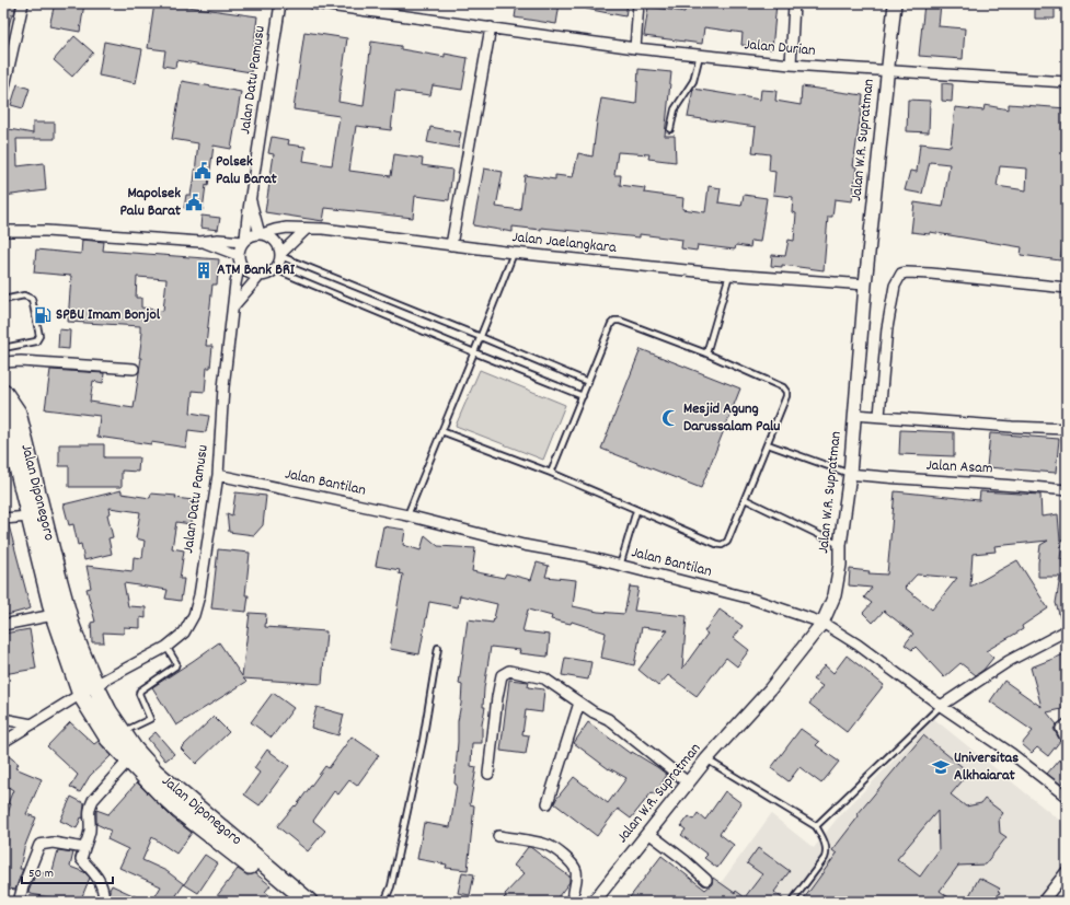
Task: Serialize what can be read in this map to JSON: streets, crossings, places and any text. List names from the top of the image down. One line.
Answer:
{"streets":{"highway":["Jalan Diponegoro"],"street":["Jalan Durian","Jalan Datu Pamusu","Jalan W.R. Supratman","Jalan Jaelangkara","Jalan Asam","Jalan Bantilan"]},"crossings":[["Jalan Durian","Jalan W.R. Supratman"],["Jalan Datu Pamusu","Jalan Jaelangkara"],["Jalan Datu Pamusu","Jalan Bantilan"],["Jalan Datu Pamusu","Jalan Diponegoro"],["Jalan W.R. Supratman","Jalan Jaelangkara"],["Jalan W.R. Supratman","Jalan Asam"],["Jalan W.R. Supratman","Jalan Bantilan"]],"places":{"public building":["Polsek Palu Barat","Mapolsek Palu Barat"],"building":["ATM Bank BRI"],"fuel station":["SPBU Imam Bonjol"],"mosque":["Mesjid Agung Darussalam Palu"],"school or university":["Universitas Alkhaiarat"]},"scale_bar":"50 m"}
